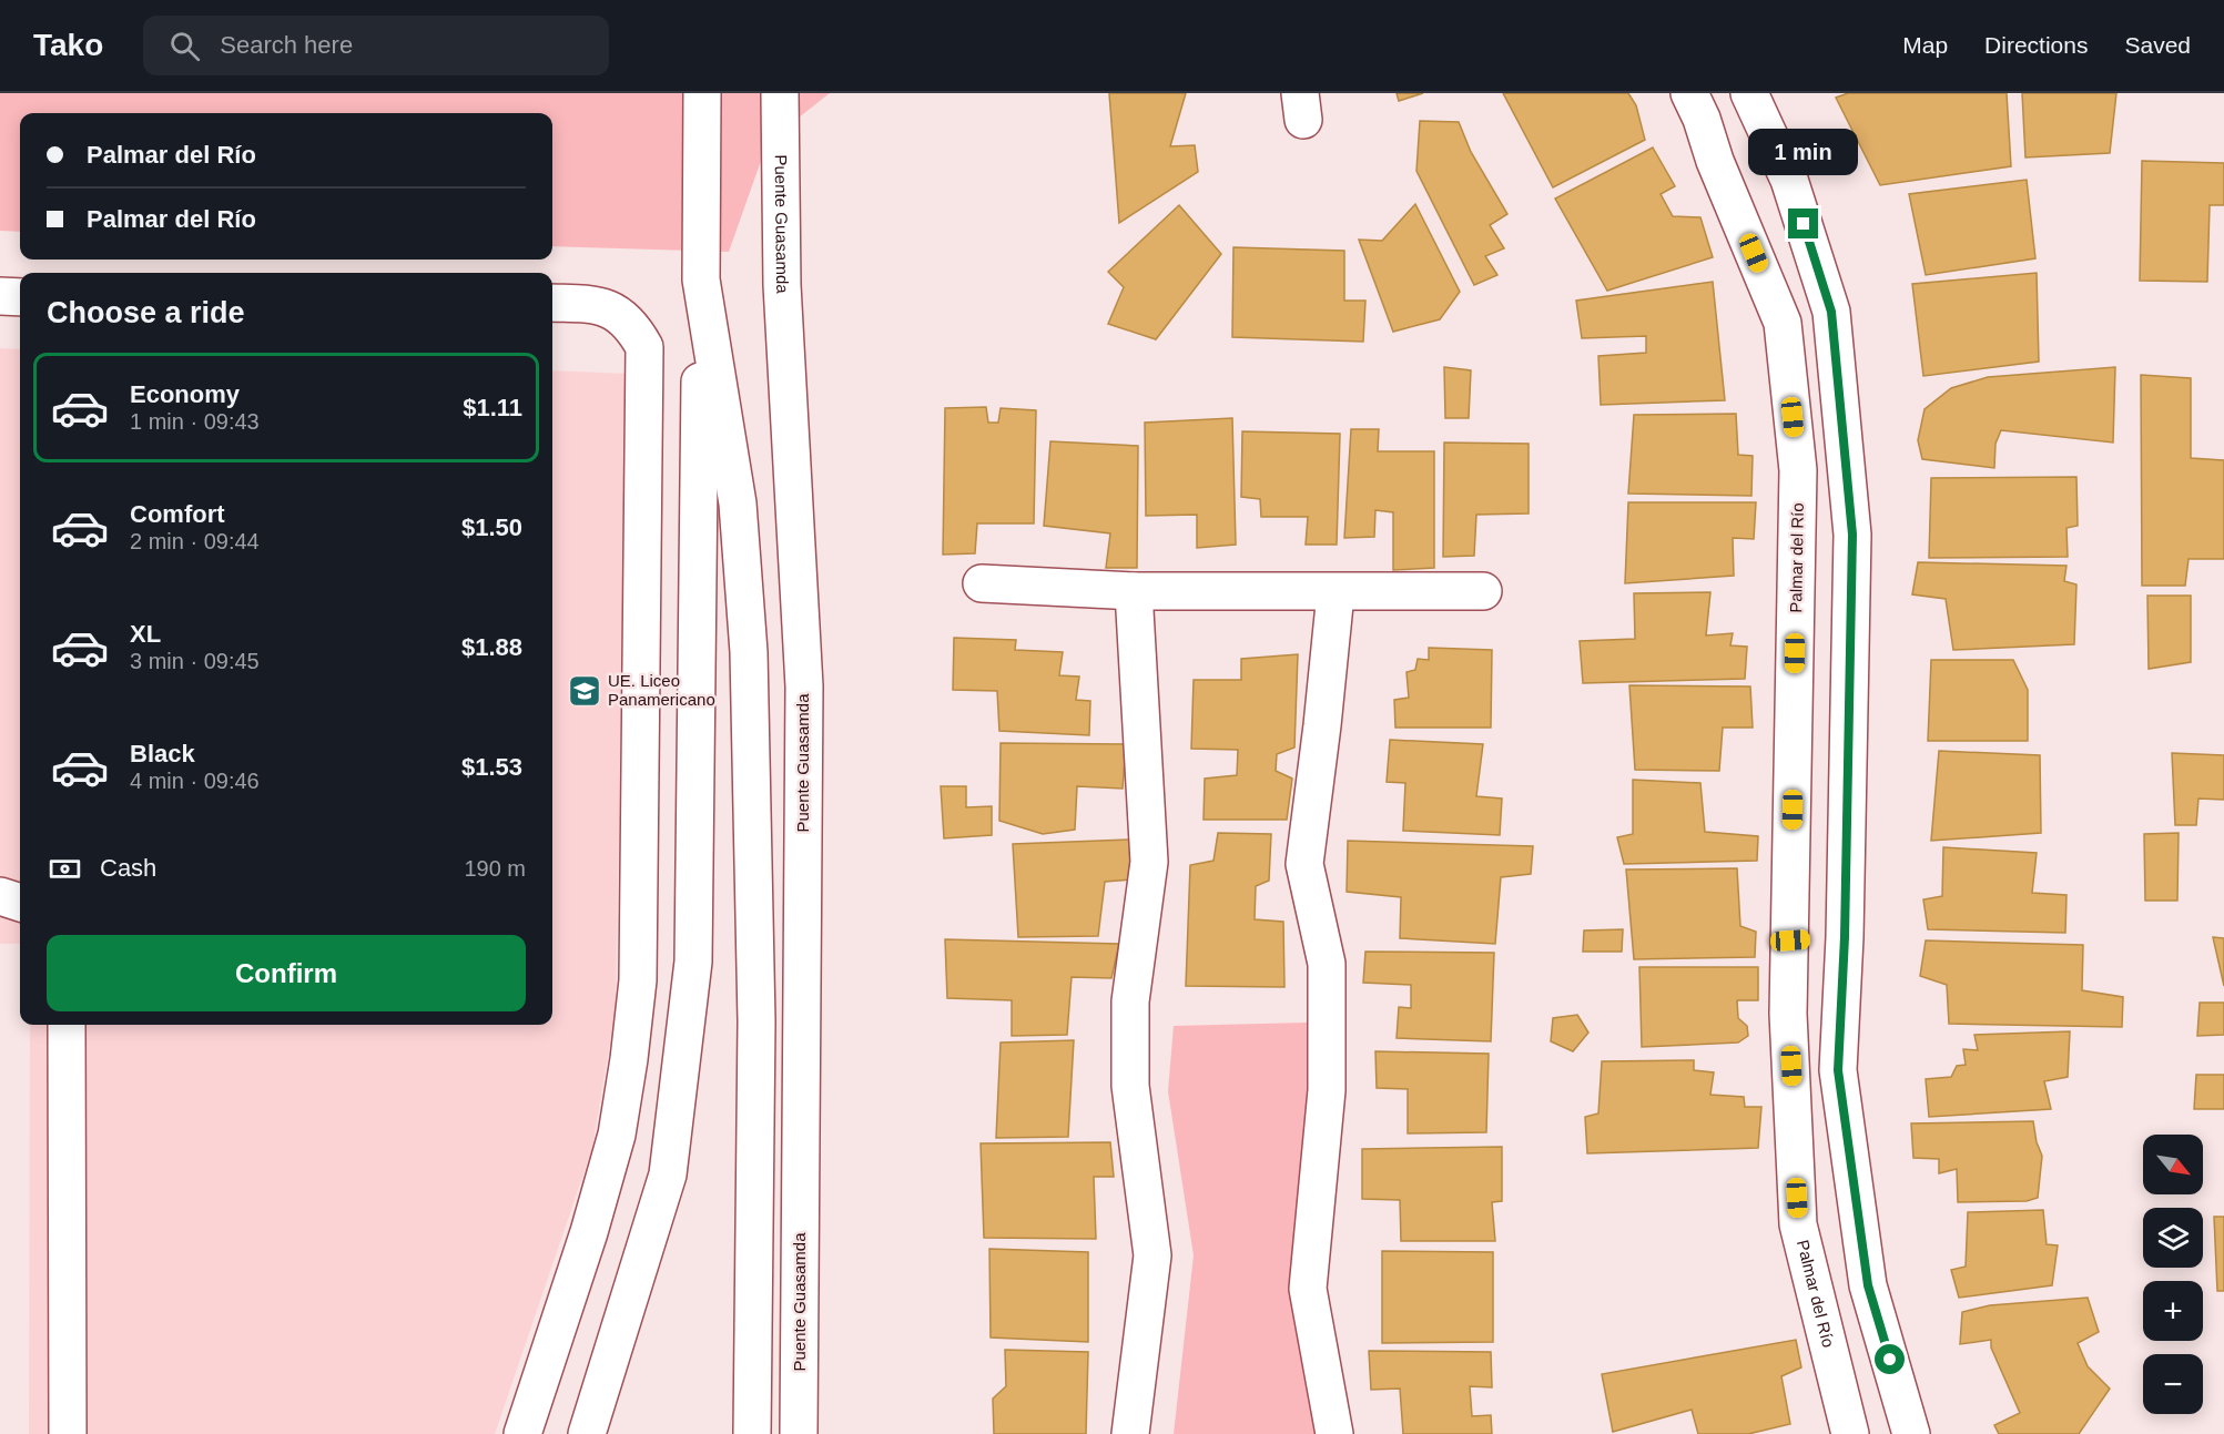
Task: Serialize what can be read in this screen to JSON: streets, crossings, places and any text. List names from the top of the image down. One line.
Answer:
{"streets":{"street":["Puente Guasamda","Palmar del Río"]},"places":{"school or university":["UE. Liceo Panamericano"]},"north":"bottom right","page":{"header":"Tako","search":"Search here","nav":["Map","Directions","Saved"],"banner":["Palmar del Río","Palmar del Río"],"bubble":"1 min","heading":"Choose a ride","list":[{"name":"Economy","note":"1 min · 09:43","value":"$1.11"},{"name":"Comfort","note":"2 min · 09:44","value":"$1.50"},{"name":"XL","note":"3 min · 09:45","value":"$1.88"},{"name":"Black","note":"4 min · 09:46","value":"$1.53"}],"pay":["Cash","190 m"],"buttons":"Confirm","map_buttons":["+","−"]}}
